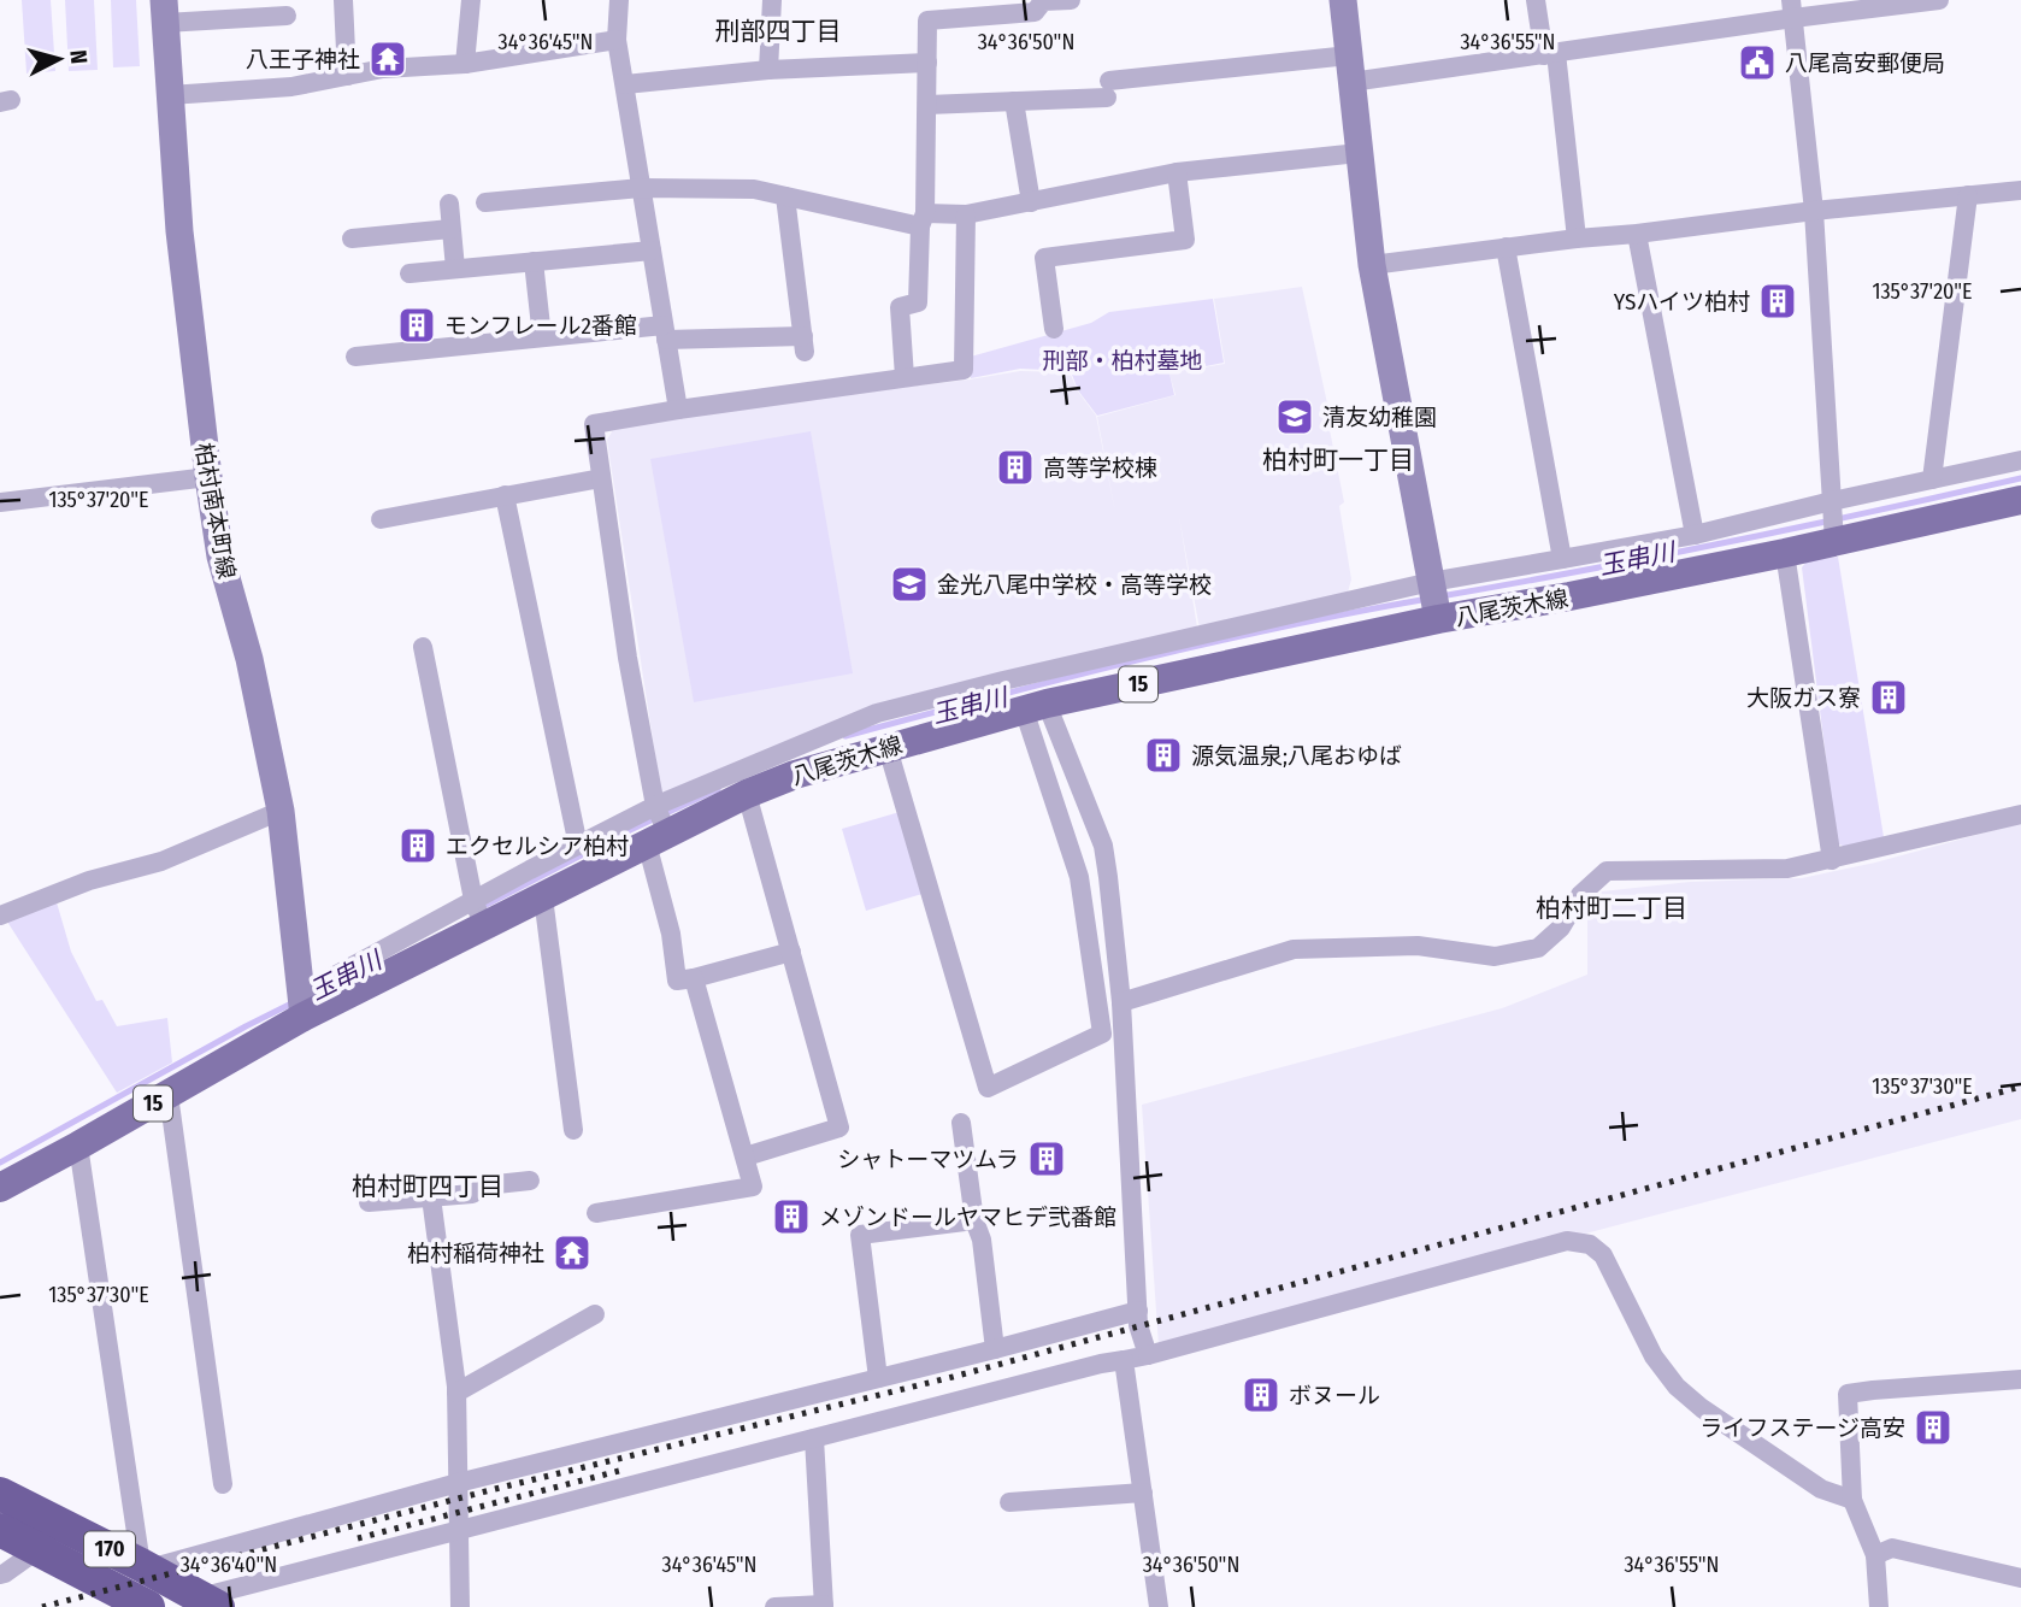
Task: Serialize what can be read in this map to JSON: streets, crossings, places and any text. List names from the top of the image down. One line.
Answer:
{"streets":{"highway":["170"],"main road":["柏村南本町線","八尾茨木線","15"]},"crossings":[["柏村南本町線","八尾茨木線"]],"districts":["刑部四丁目","柏村町一丁目","柏村町二丁目","柏村町四丁目"],"water":["玉串川"],"parks":["刑部・柏村墓地"],"places":{"temple":["八王子神社","柏村稲荷神社"],"public building":["八尾高安郵便局"],"building":["YSハイツ柏村","モンフレール2番館","高等学校棟","大阪ガス寮","源気温泉;八尾おゆば","エクセルシア柏村","シャトーマツムラ","メゾンドールヤマヒデ弐番館","ボヌール","ライフステージ高安"],"school or university":["清友幼稚園","金光八尾中学校・高等学校"]},"north":"right","coordinates":["34°36'45\"N","34°36'50\"N","34°36'55\"N","135°37'20\"E","135°37'30\"E","34°36'40\"N"]}
